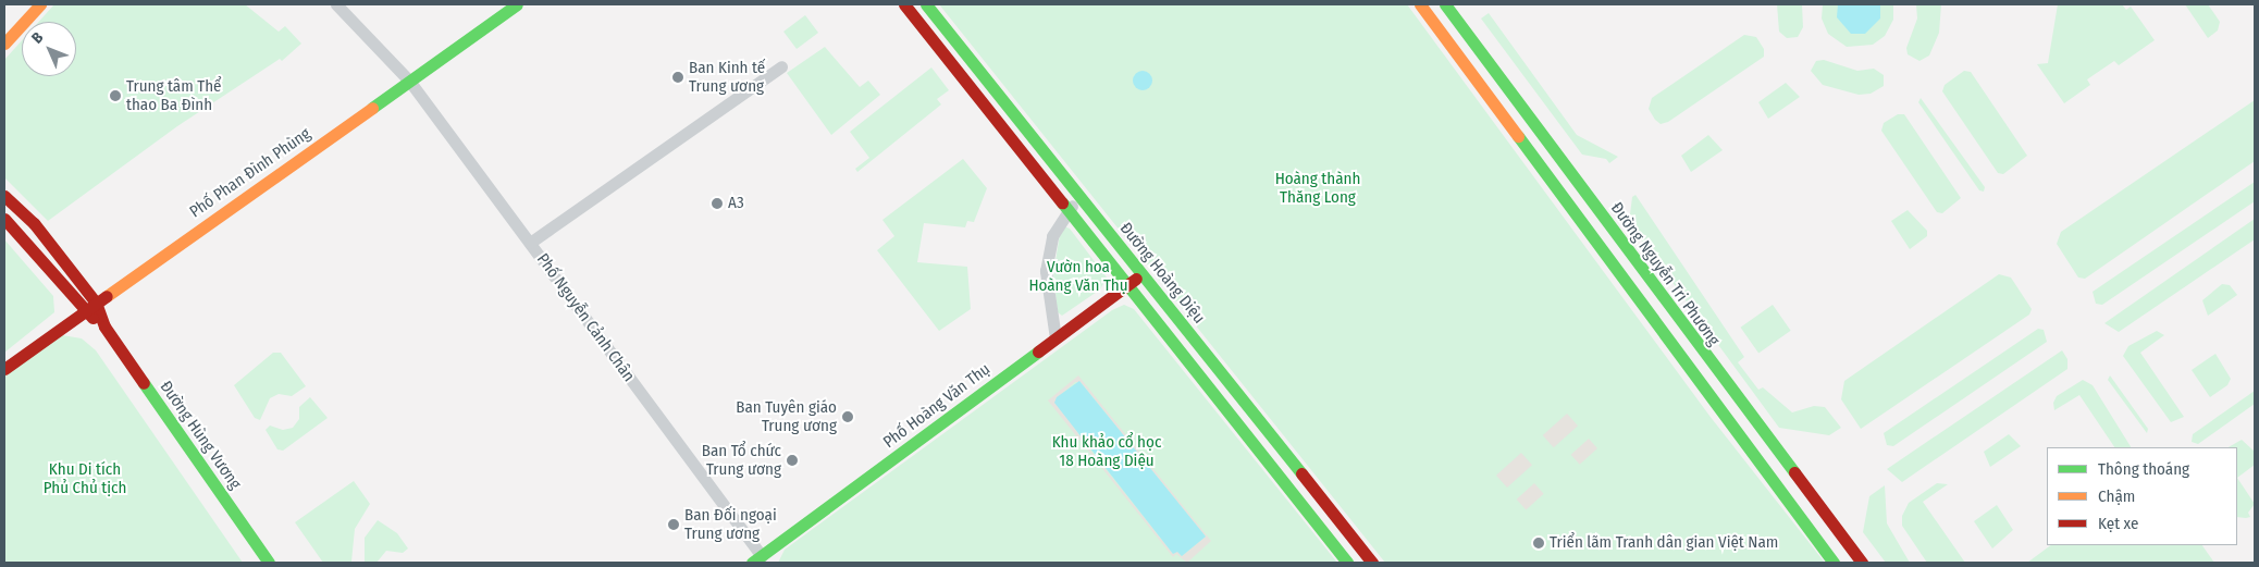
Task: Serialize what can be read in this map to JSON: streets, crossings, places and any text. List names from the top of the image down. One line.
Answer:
{"streets":{"street":["Phố Phan Đình Phùng","Đường Hoàng Diệu","Đường Nguyễn Tri Phương","Phố Nguyễn Cảnh Chân","Phố Hoàng Văn Thụ","Đường Hùng Vương"]},"crossings":[["Phố Phan Đình Phùng","Phố Nguyễn Cảnh Chân"],["Phố Phan Đình Phùng","Đường Hùng Vương"],["Đường Hoàng Diệu","Phố Hoàng Văn Thụ"],["Phố Nguyễn Cảnh Chân","Phố Hoàng Văn Thụ"]],"parks":["Hoàng thành Thăng Long","Vườn hoa Hoàng Văn Thụ","Khu khảo cổ học 18 Hoàng Diệu","Khu Di tích Phủ Chủ tịch"],"places":["Ban Kinh tế Trung ương","Trung tâm Thể thao Ba Đình","A3","Ban Tuyên giáo Trung ương","Ban Tổ chức Trung ương","Ban Đối ngoại Trung ương","Triển lãm Tranh dân gian Việt Nam"],"legend":["Thông thoáng","Chậm","Kẹt xe"],"north":"top left"}
